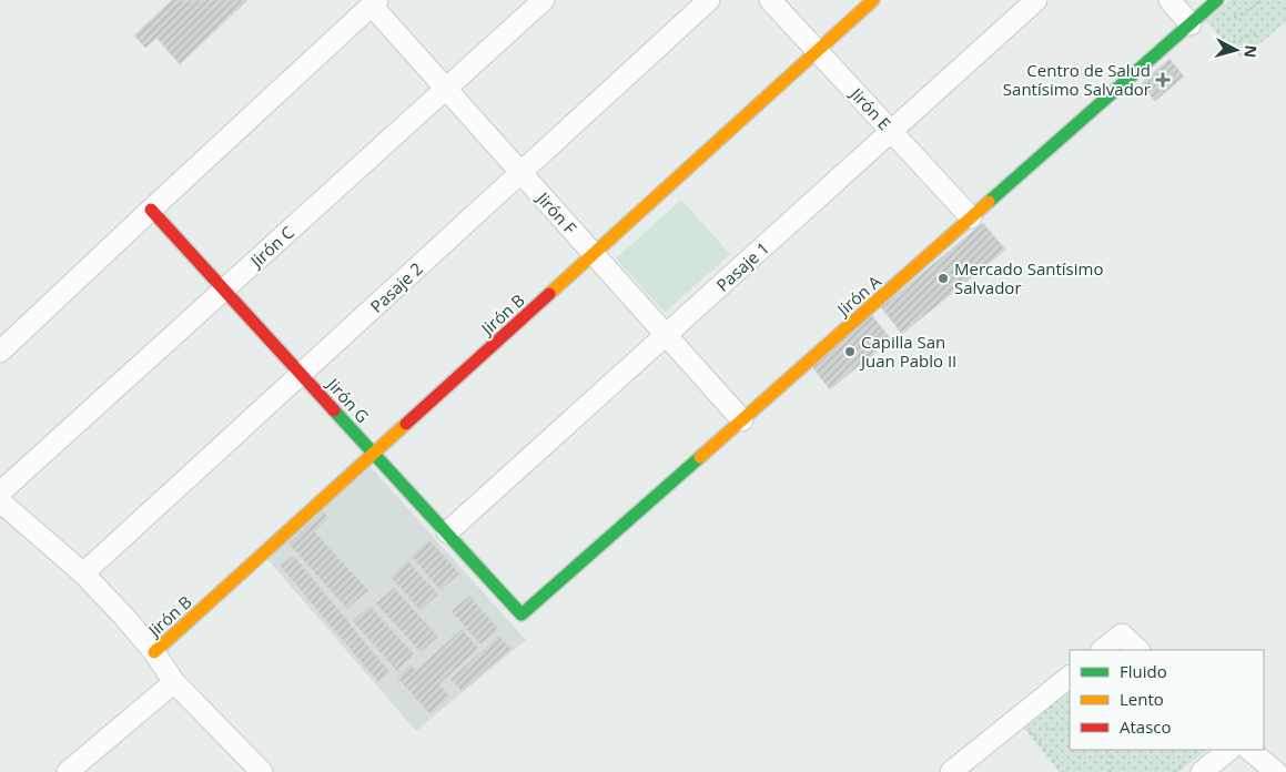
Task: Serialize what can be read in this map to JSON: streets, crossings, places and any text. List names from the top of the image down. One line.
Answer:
{"streets":{"street":["Jirón E","Jirón F","Jirón C","Pasaje 1","Pasaje 2","Jirón A","Jirón B","Jirón G"]},"crossings":[["Jirón E","Pasaje 1"],["Jirón E","Jirón A"],["Jirón E","Jirón B"],["Jirón F","Jirón C"],["Jirón F","Pasaje 1"],["Jirón F","Pasaje 2"],["Jirón F","Jirón A"],["Jirón F","Jirón B"],["Jirón C","Jirón G"],["Pasaje 1","Jirón G"],["Pasaje 2","Jirón G"],["Jirón A","Jirón G"],["Jirón B","Jirón G"]],"places":{"health":["Centro de Salud Santísimo Salvador"],"other":["Mercado Santísimo Salvador","Capilla San Juan Pablo II"]},"legend":["Fluido","Lento","Atasco"],"north":"right"}
